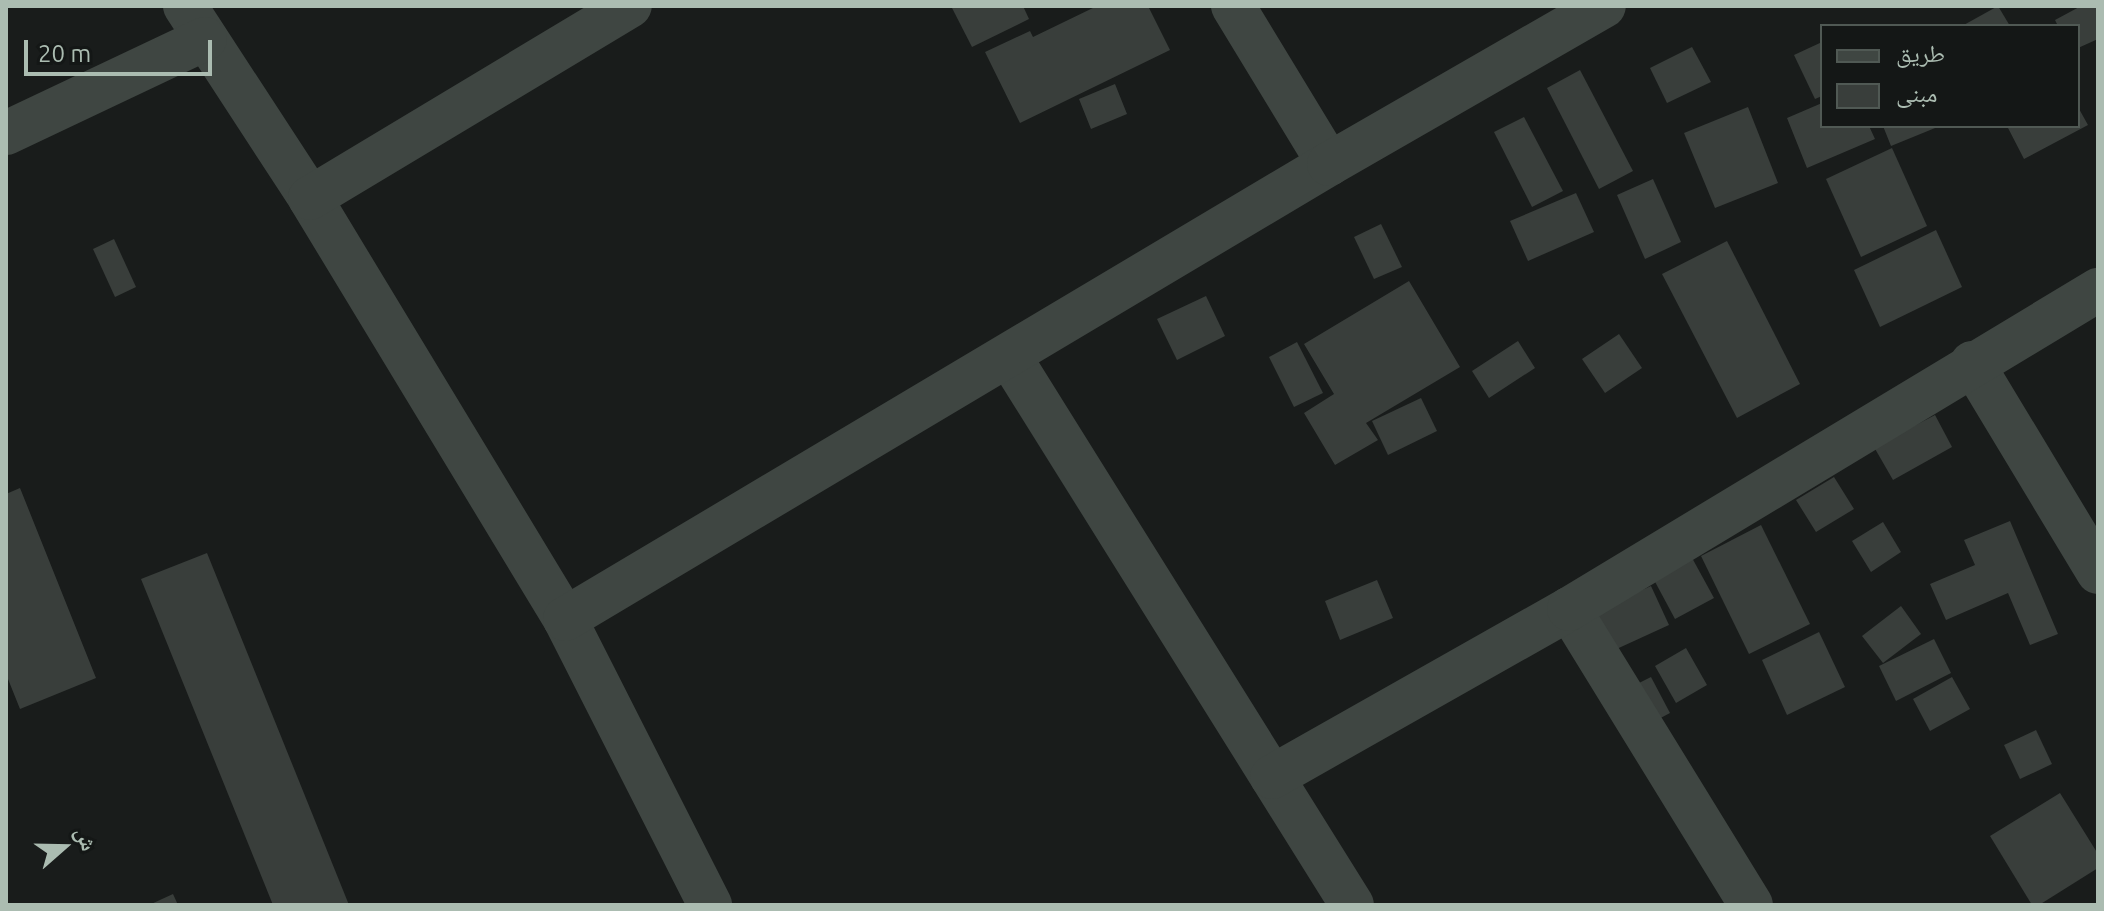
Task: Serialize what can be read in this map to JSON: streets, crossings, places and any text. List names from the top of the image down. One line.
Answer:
{"legend":["طريق","مبنى"],"scale_bar":"20 m","north":"right"}
